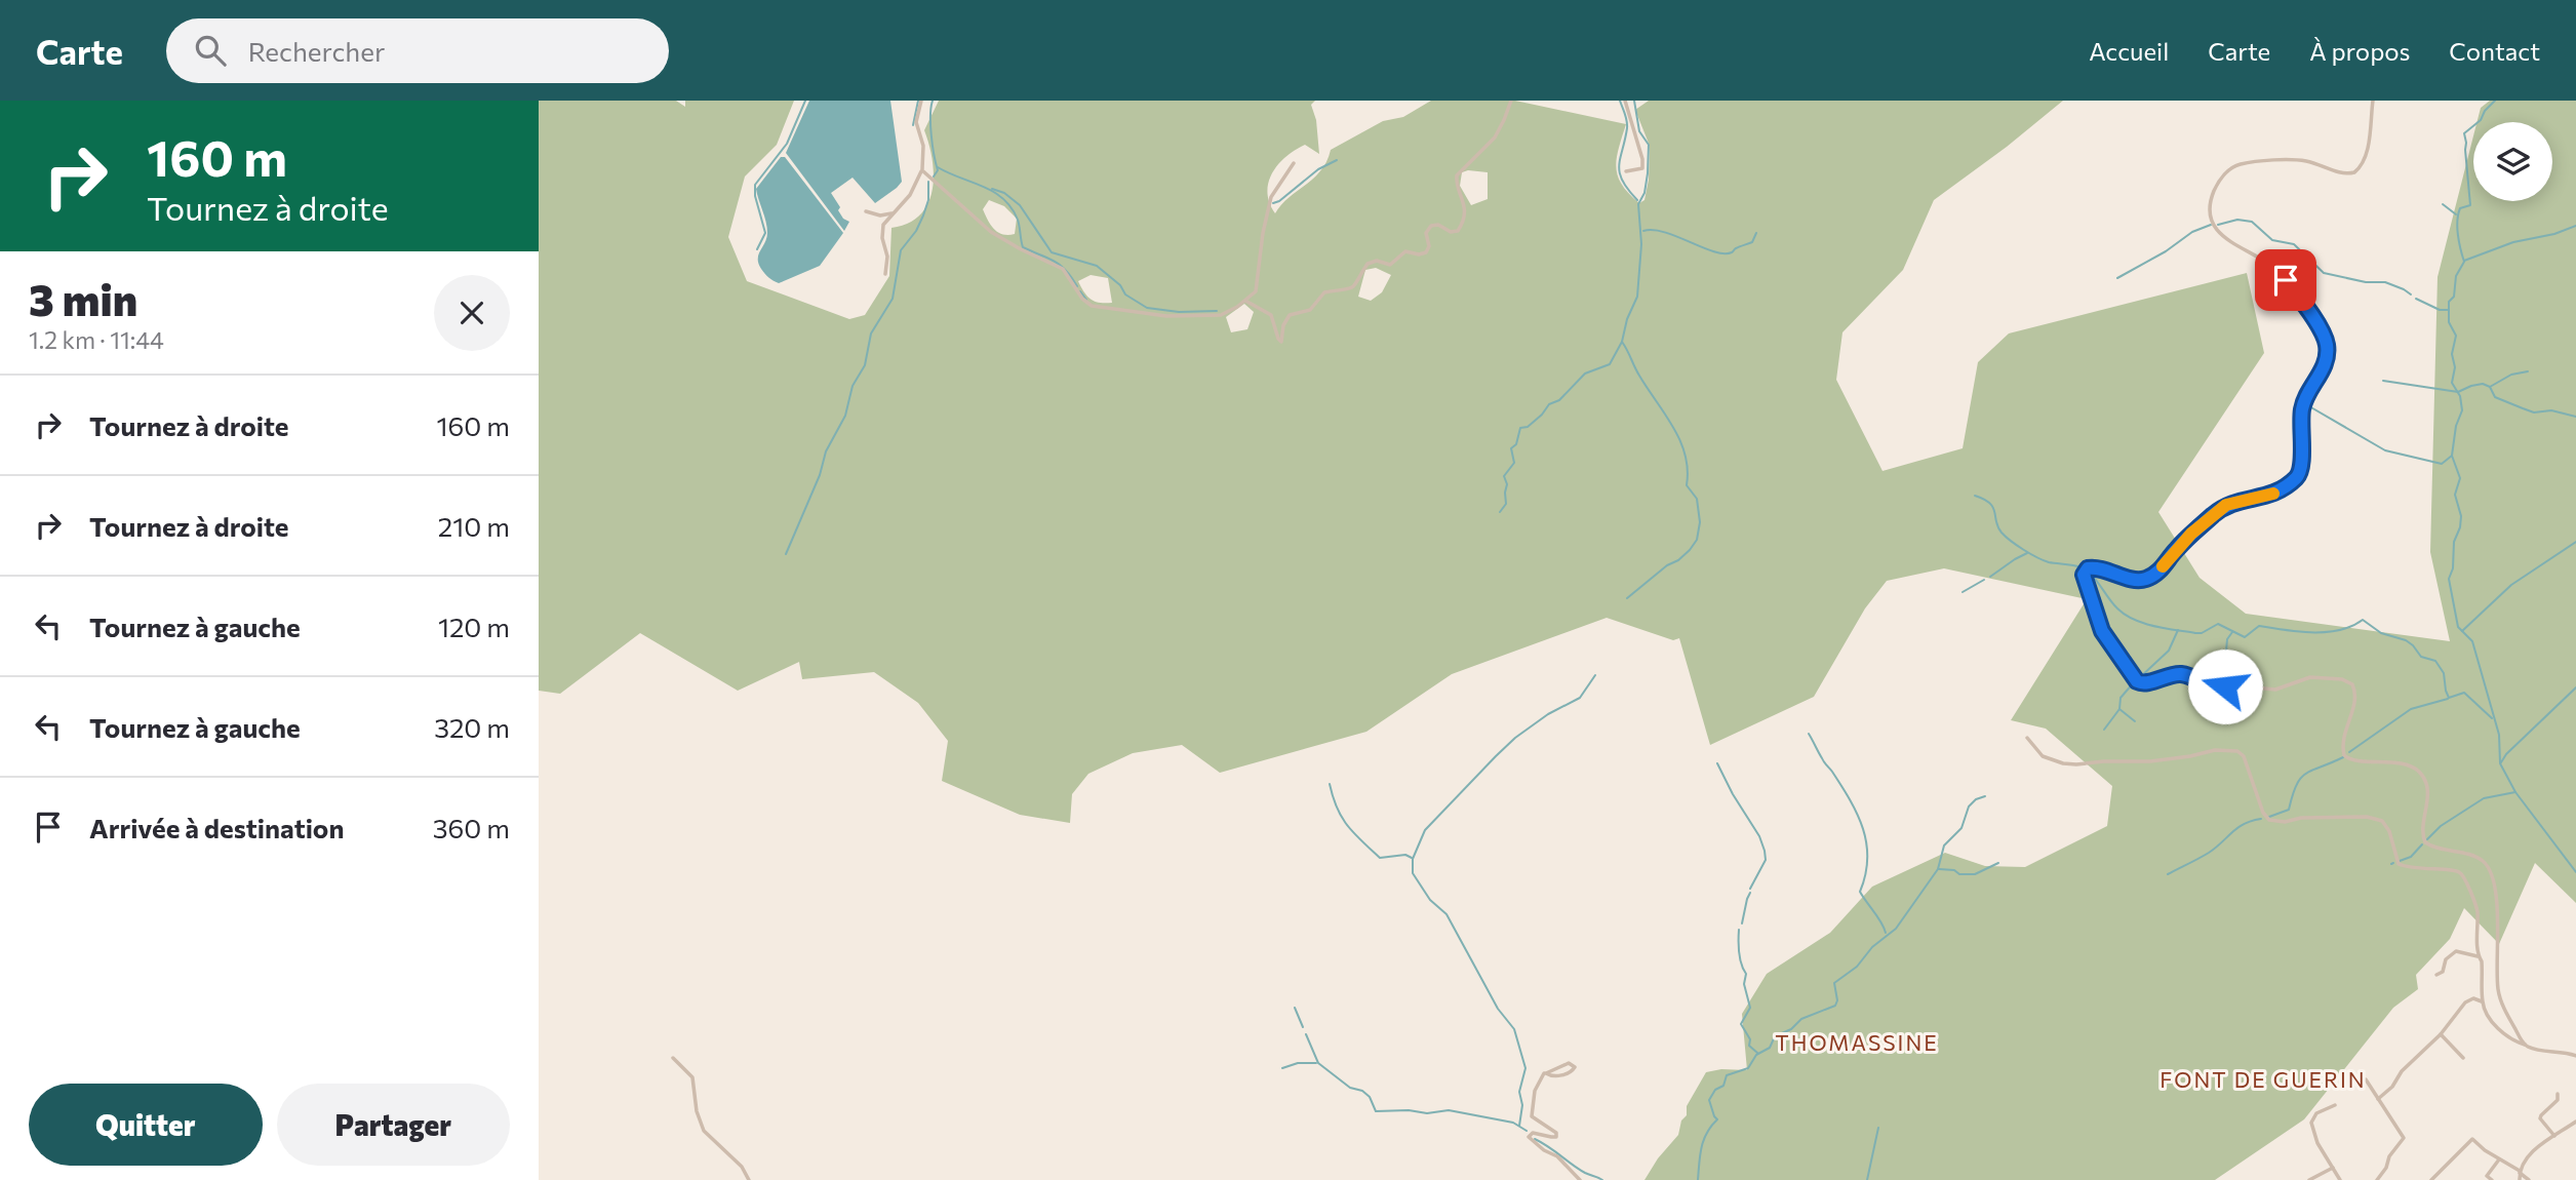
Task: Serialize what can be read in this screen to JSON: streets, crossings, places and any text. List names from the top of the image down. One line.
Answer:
{"districts":["THOMASSINE","FONT DE GUERIN"],"page":{"header":"Carte","search":"Rechercher","nav":["Accueil","Carte","À propos","Contact"],"turn":["160 m","Tournez à droite"],"heading":["3 min","1.2 km · 11:44"],"list":[{"name":"Tournez à droite","value":"160 m"},{"name":"Tournez à droite","value":"210 m"},{"name":"Tournez à gauche","value":"120 m"},{"name":"Tournez à gauche","value":"320 m"},{"name":"Arrivée à destination","value":"360 m"}],"buttons":["Quitter","Partager"]}}
